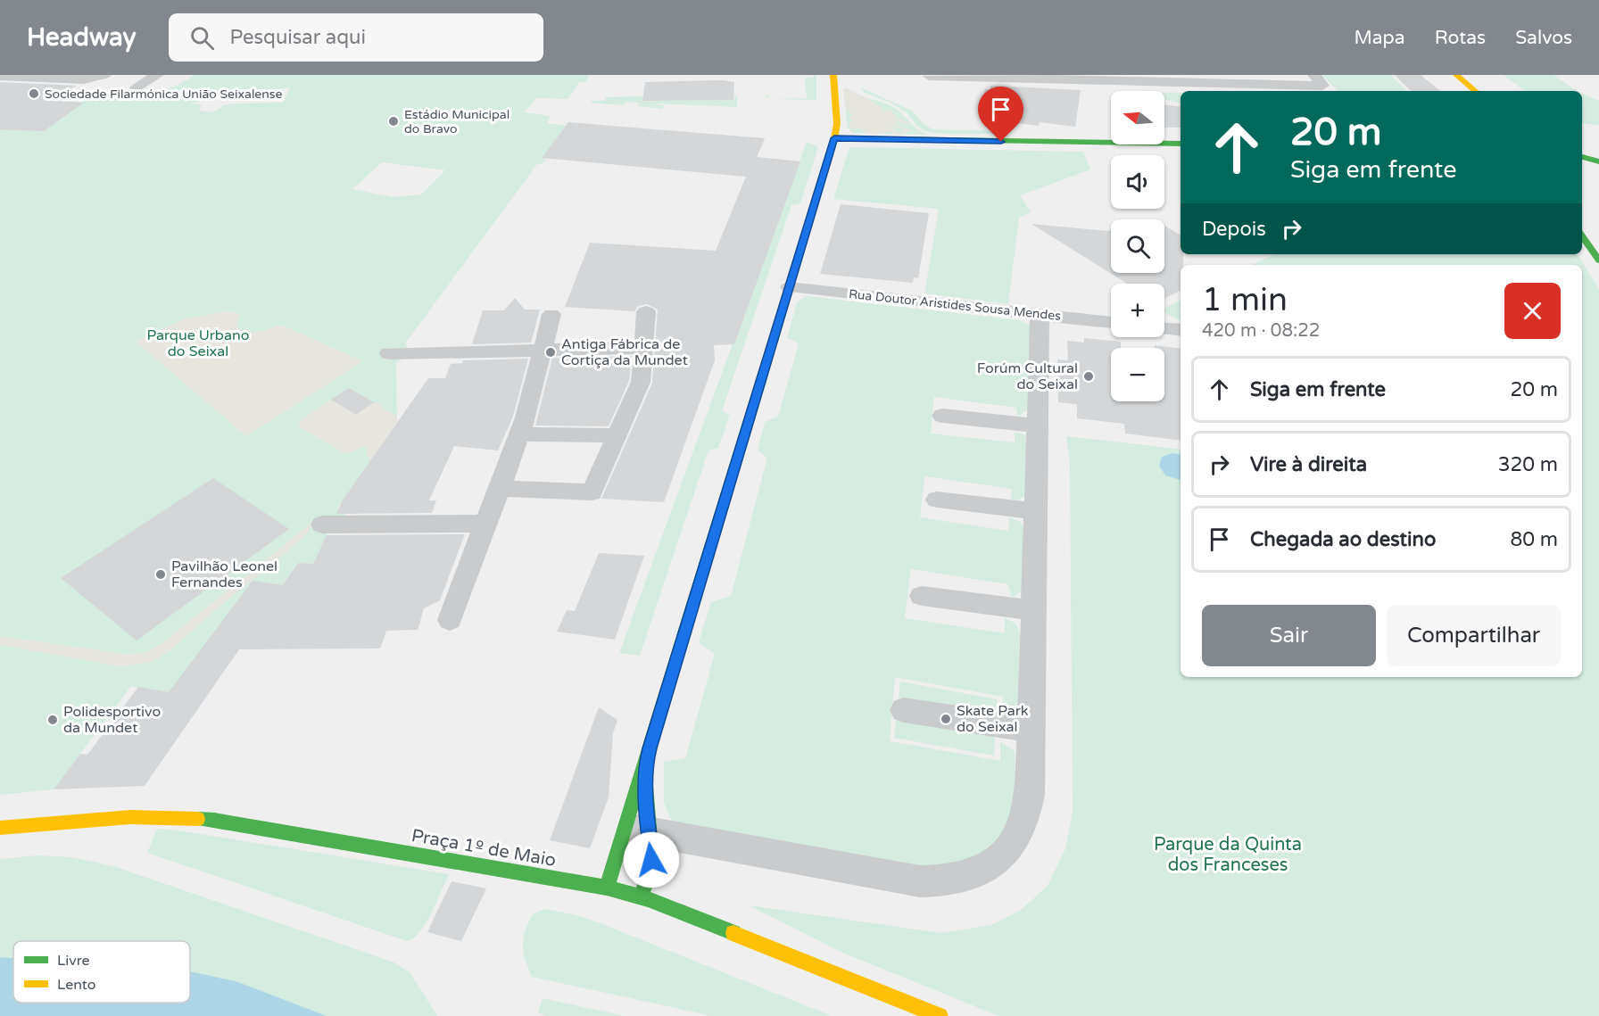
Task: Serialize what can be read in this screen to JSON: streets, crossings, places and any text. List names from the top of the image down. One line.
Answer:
{"streets":{"street":["Rua Doutor Aristides Sousa Mendes","Praça 1º de Maio"]},"parks":["Parque Urbano do Seixal","Parque da Quinta dos Franceses"],"places":["Sociedade Filarmónica União Seixalense","Estádio Municipal do Bravo","Antiga Fábrica de Cortiça da Mundet","Forúm Cultural do Seixal","Pavilhão Leonel Fernandes","Skate Park do Seixal","Polidesportivo da Mundet"],"legend":["Livre","Lento"],"north":"left","page":{"header":"Headway","search":"Pesquisar aqui","nav":["Mapa","Rotas","Salvos"],"map_buttons":["+","−"],"turn":["20 m","Siga em frente"],"then":"Depois","heading":["1 min","420 m · 08:22"],"list":[{"name":"Siga em frente","value":"20 m"},{"name":"Vire à direita","value":"320 m"},{"name":"Chegada ao destino","value":"80 m"}],"buttons":["Sair","Compartilhar"]}}
